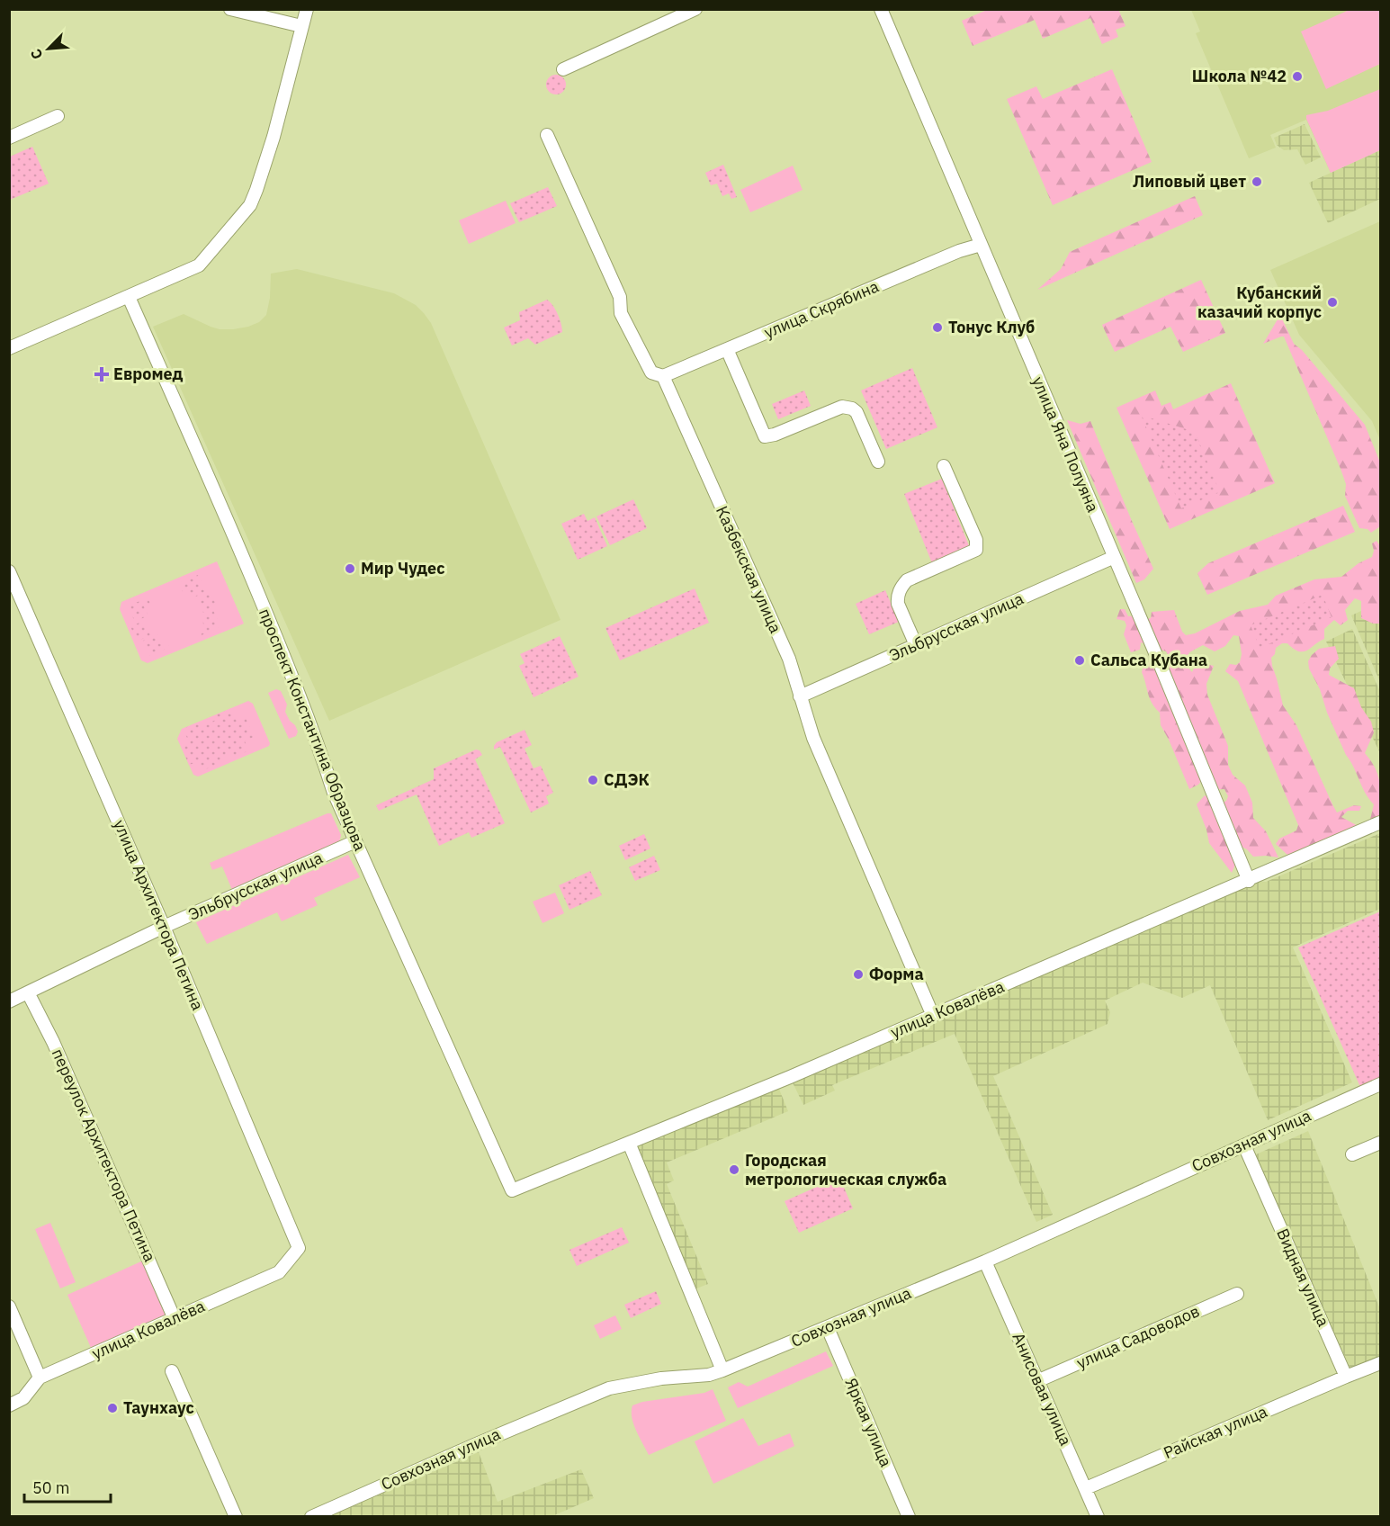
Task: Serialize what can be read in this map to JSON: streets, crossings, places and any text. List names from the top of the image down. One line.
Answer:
{"streets":{"street":["улица Скрябина","улица Яна Полуяна","Казбекская улица","Эльбрусская улица","проспект Константина Образцова","улица Архитектора Петина","улица Ковалёва","Совхозная улица","переулок Архитектора Петина","Видная улица","улица Садоводов","Анисовая улица","Яркая улица","Райская улица"]},"crossings":[["улица Скрябина","улица Яна Полуяна"],["улица Скрябина","Казбекская улица"],["улица Яна Полуяна","Эльбрусская улица"],["улица Яна Полуяна","улица Ковалёва"],["Казбекская улица","Эльбрусская улица"],["Казбекская улица","улица Ковалёва"],["Эльбрусская улица","проспект Константина Образцова"],["Эльбрусская улица","улица Архитектора Петина"],["Эльбрусская улица","переулок Архитектора Петина"],["проспект Константина Образцова","улица Ковалёва"],["улица Архитектора Петина","улица Ковалёва"],["улица Ковалёва","переулок Архитектора Петина"],["Совхозная улица","Видная улица"],["Совхозная улица","Анисовая улица"],["Совхозная улица","Яркая улица"],["Видная улица","Райская улица"],["улица Садоводов","Анисовая улица"],["Анисовая улица","Райская улица"]],"places":{"other":["Школа №42","Липовый цвет","Кубанский казачий корпус","Тонус Клуб","Мир Чудес","Сальса Кубана","СДЭК","Форма","Городская метрологическая служба","Таунхаус"],"health":["Евромед"]},"scale_bar":"50 m","north":"bottom left"}
